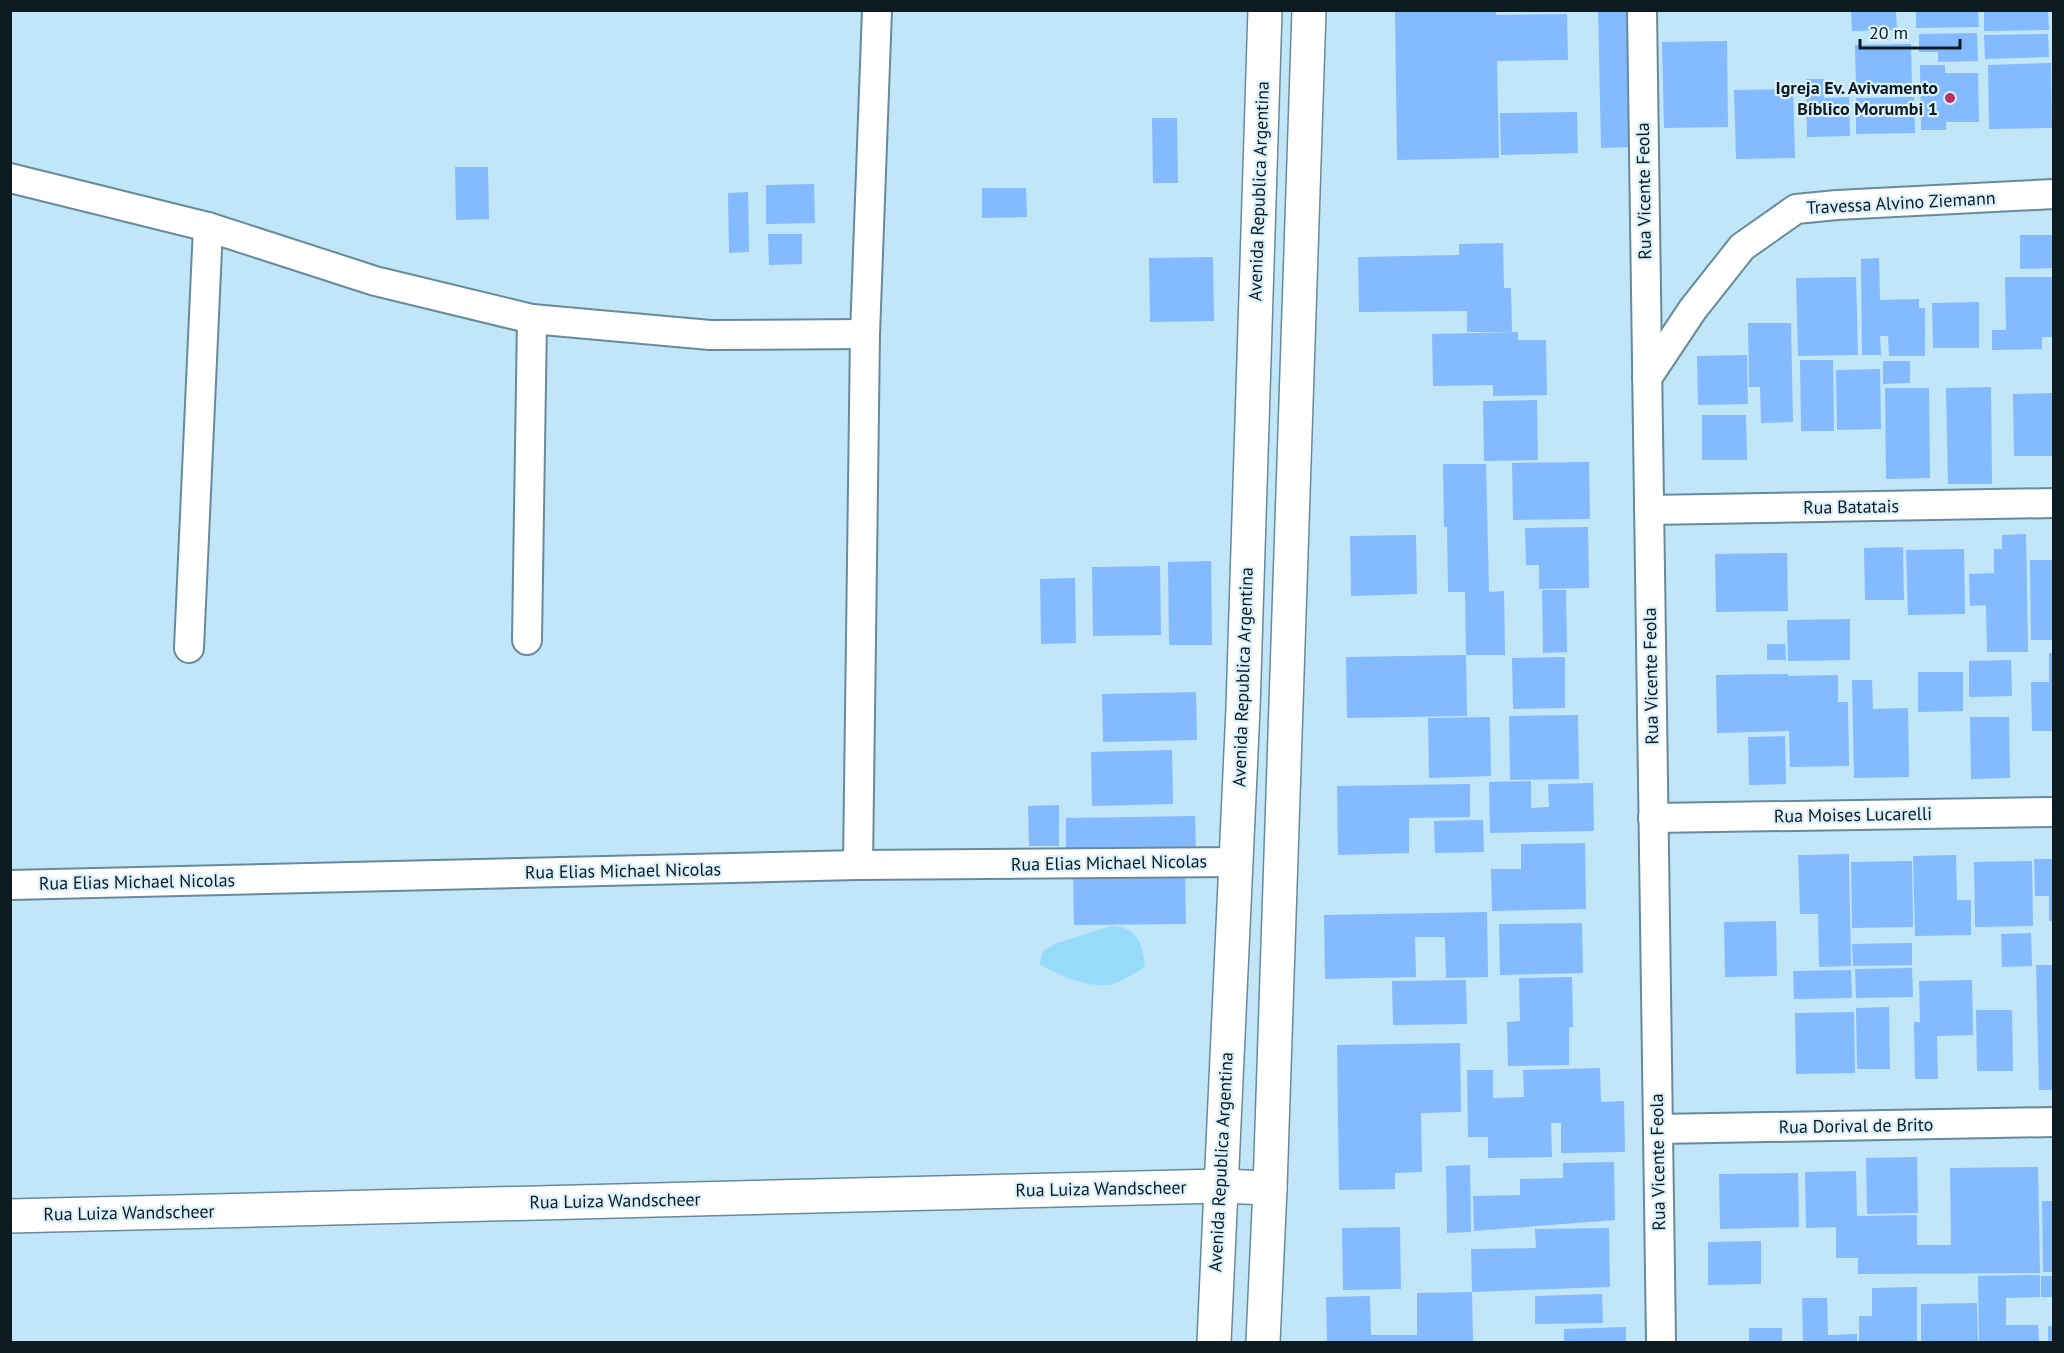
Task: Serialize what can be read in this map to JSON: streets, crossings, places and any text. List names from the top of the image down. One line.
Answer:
{"streets":{"main road":["Avenida Republica Argentina","Rua Luiza Wandscheer"],"street":["Rua Vicente Feola","Travessa Alvino Ziemann","Rua Batatais","Rua Moises Lucarelli","Rua Elias Michael Nicolas","Rua Dorival de Brito"]},"crossings":[["Avenida Republica Argentina","Rua Elias Michael Nicolas"],["Avenida Republica Argentina","Rua Luiza Wandscheer"],["Rua Vicente Feola","Travessa Alvino Ziemann"],["Rua Vicente Feola","Rua Batatais"],["Rua Vicente Feola","Rua Moises Lucarelli"],["Rua Vicente Feola","Rua Dorival de Brito"]],"places":["Igreja Ev. Avivamento Bíblico Morumbi 1"],"scale_bar":"20 m"}
